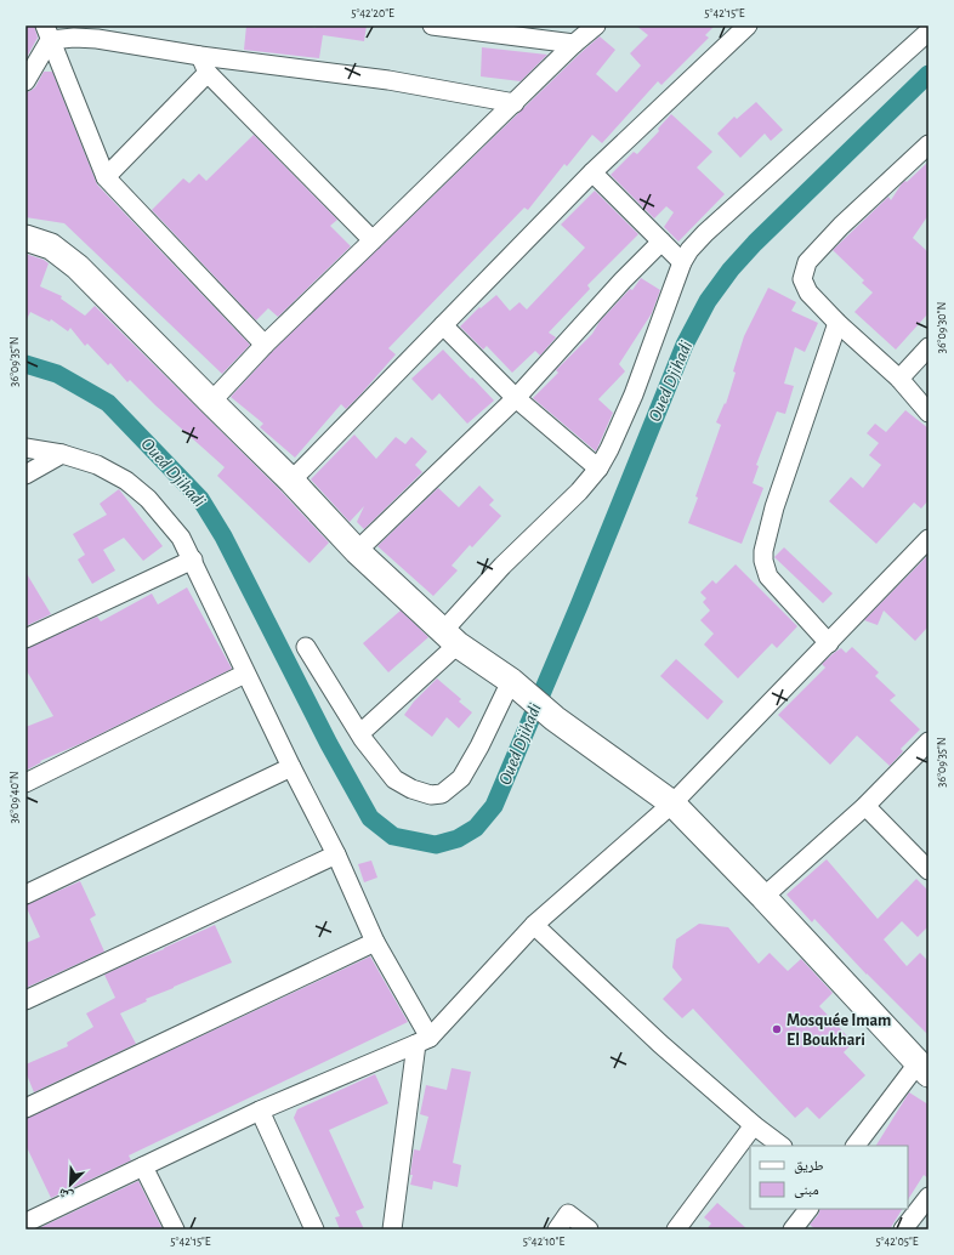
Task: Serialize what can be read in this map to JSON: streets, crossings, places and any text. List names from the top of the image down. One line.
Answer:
{"water":["Oued Djihadi"],"places":["Mosquée Imam El Boukhari"],"legend":["طريق","مبنى"],"north":"bottom left","coordinates":["5°42'20\"E","5°42'15\"E","36°09'30\"N","36°09'35\"N","36°09'40\"N","5°42'10\"E","5°42'05\"E"]}
